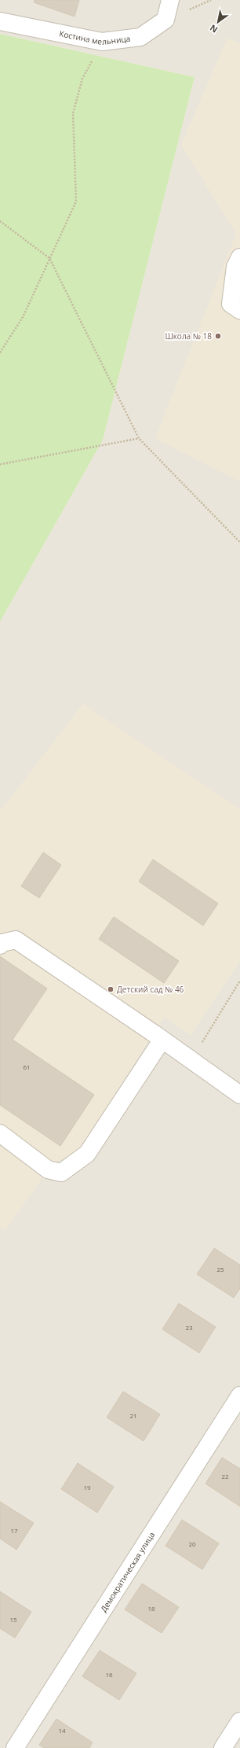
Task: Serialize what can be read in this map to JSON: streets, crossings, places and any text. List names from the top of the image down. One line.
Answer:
{"streets":{"street":["Костина мельница","Демократическая улица"]},"places":["Школа № 18","Детский сад № 46"],"house_numbers":["61","25","23","21","22","19","17","20","18","15","16","14"],"north":"bottom left"}
